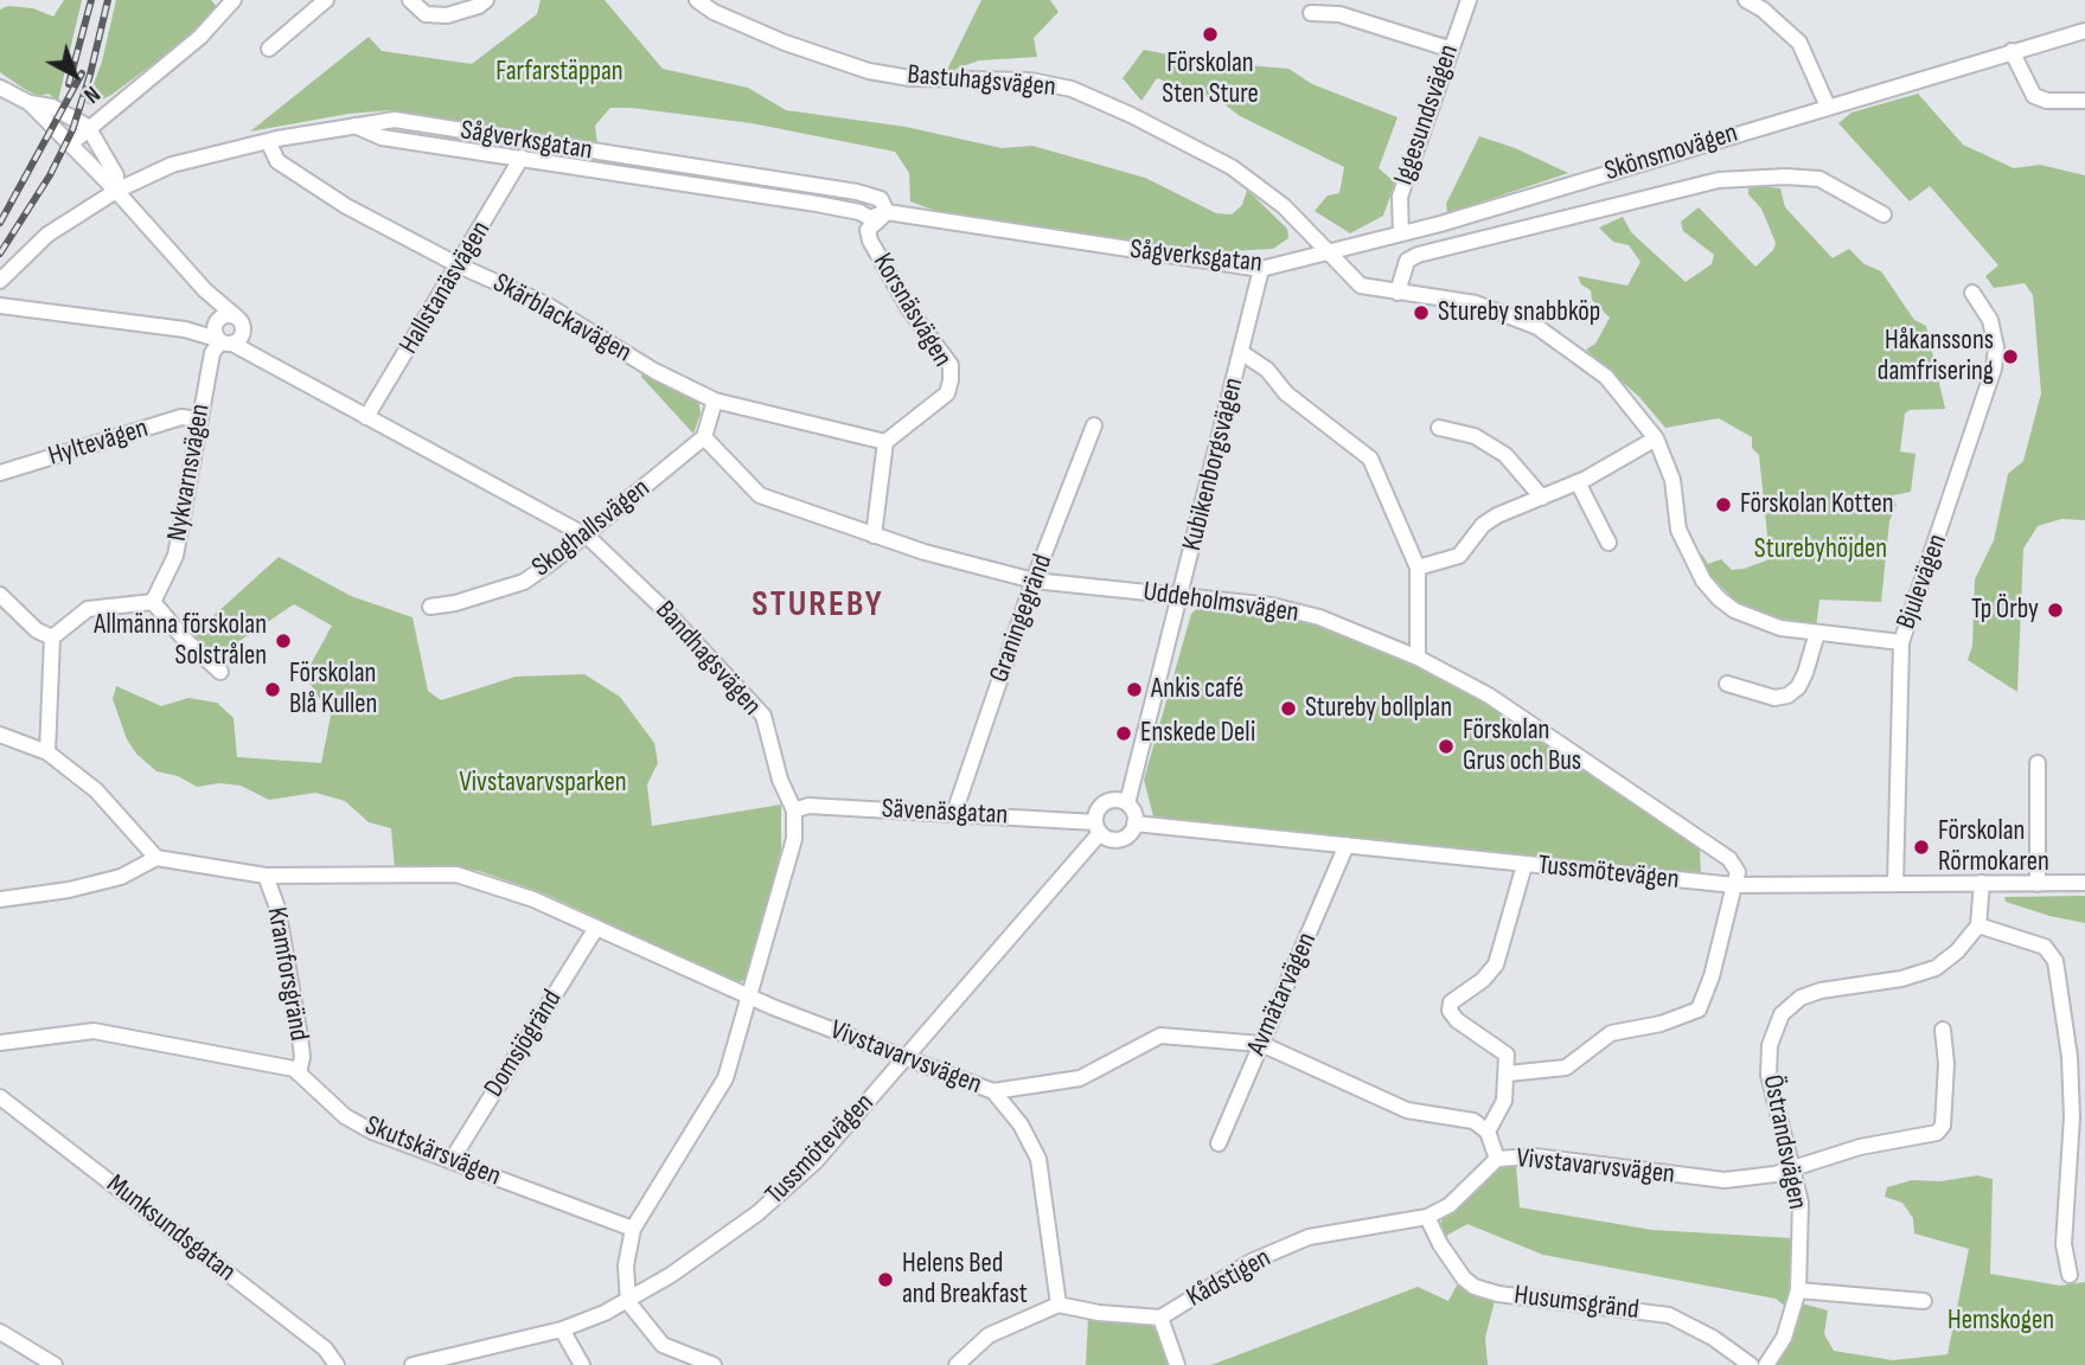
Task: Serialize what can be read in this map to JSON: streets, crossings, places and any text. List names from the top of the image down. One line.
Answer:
{"streets":{"street":["Bastuhagsvägen","Iggesundsvägen","Sågverksgatan","Skönsmovägen","Hallstanäsvägen","Korsnäsvägen","Skärblackavägen","Hyltevägen","Kubikenborgsvägen","Nykvarnsvägen","Skoghallsvägen","Bjulevägen","Uddeholmsvägen","Graningegränd","Bandhagsvägen","Sävenäsgatan","Tussmötevägen","Kramforsgränd","Avmätarvägen","Domsjögränd","Vivstavarvsvägen","Östrandsvägen","Skutskärsvägen","Munksundsgatan","Kådstigen","Husumsgränd"]},"crossings":[["Bastuhagsvägen","Sågverksgatan"],["Bastuhagsvägen","Skönsmovägen"],["Iggesundsvägen","Skönsmovägen"],["Sågverksgatan","Skönsmovägen"],["Sågverksgatan","Hallstanäsvägen"],["Sågverksgatan","Korsnäsvägen"],["Sågverksgatan","Skärblackavägen"],["Sågverksgatan","Kubikenborgsvägen"],["Sågverksgatan","Bandhagsvägen"],["Hallstanäsvägen","Skärblackavägen"],["Hallstanäsvägen","Bandhagsvägen"],["Korsnäsvägen","Skärblackavägen"],["Hyltevägen","Nykvarnsvägen"],["Kubikenborgsvägen","Uddeholmsvägen"],["Kubikenborgsvägen","Sävenäsgatan"],["Kubikenborgsvägen","Tussmötevägen"],["Nykvarnsvägen","Bandhagsvägen"],["Skoghallsvägen","Uddeholmsvägen"],["Skoghallsvägen","Bandhagsvägen"],["Bjulevägen","Tussmötevägen"],["Uddeholmsvägen","Graningegränd"],["Uddeholmsvägen","Tussmötevägen"],["Graningegränd","Sävenäsgatan"],["Bandhagsvägen","Sävenäsgatan"],["Bandhagsvägen","Tussmötevägen"],["Bandhagsvägen","Vivstavarvsvägen"],["Bandhagsvägen","Skutskärsvägen"],["Sävenäsgatan","Tussmötevägen"],["Tussmötevägen","Avmätarvägen"],["Tussmötevägen","Vivstavarvsvägen"],["Kramforsgränd","Vivstavarvsvägen"],["Kramforsgränd","Skutskärsvägen"],["Avmätarvägen","Vivstavarvsvägen"],["Domsjögränd","Vivstavarvsvägen"],["Domsjögränd","Skutskärsvägen"],["Vivstavarvsvägen","Östrandsvägen"],["Vivstavarvsvägen","Kådstigen"],["Kådstigen","Husumsgränd"]],"districts":["STUREBY"],"parks":["Farfarstäppan","Sturebyhöjden","Vivstavarvsparken","Hemskogen"],"places":["Förskolan Sten Sture","Stureby snabbköp","Håkanssons damfrisering","Förskolan Kotten","Tp Örby","Allmänna förskolan Solstrålen","Förskolan Blå Kullen","Ankis café","Stureby bollplan","Enskede Deli","Förskolan Grus och Bus","Förskolan Rörmokaren","Helens Bed and Breakfast"],"north":"bottom right"}
